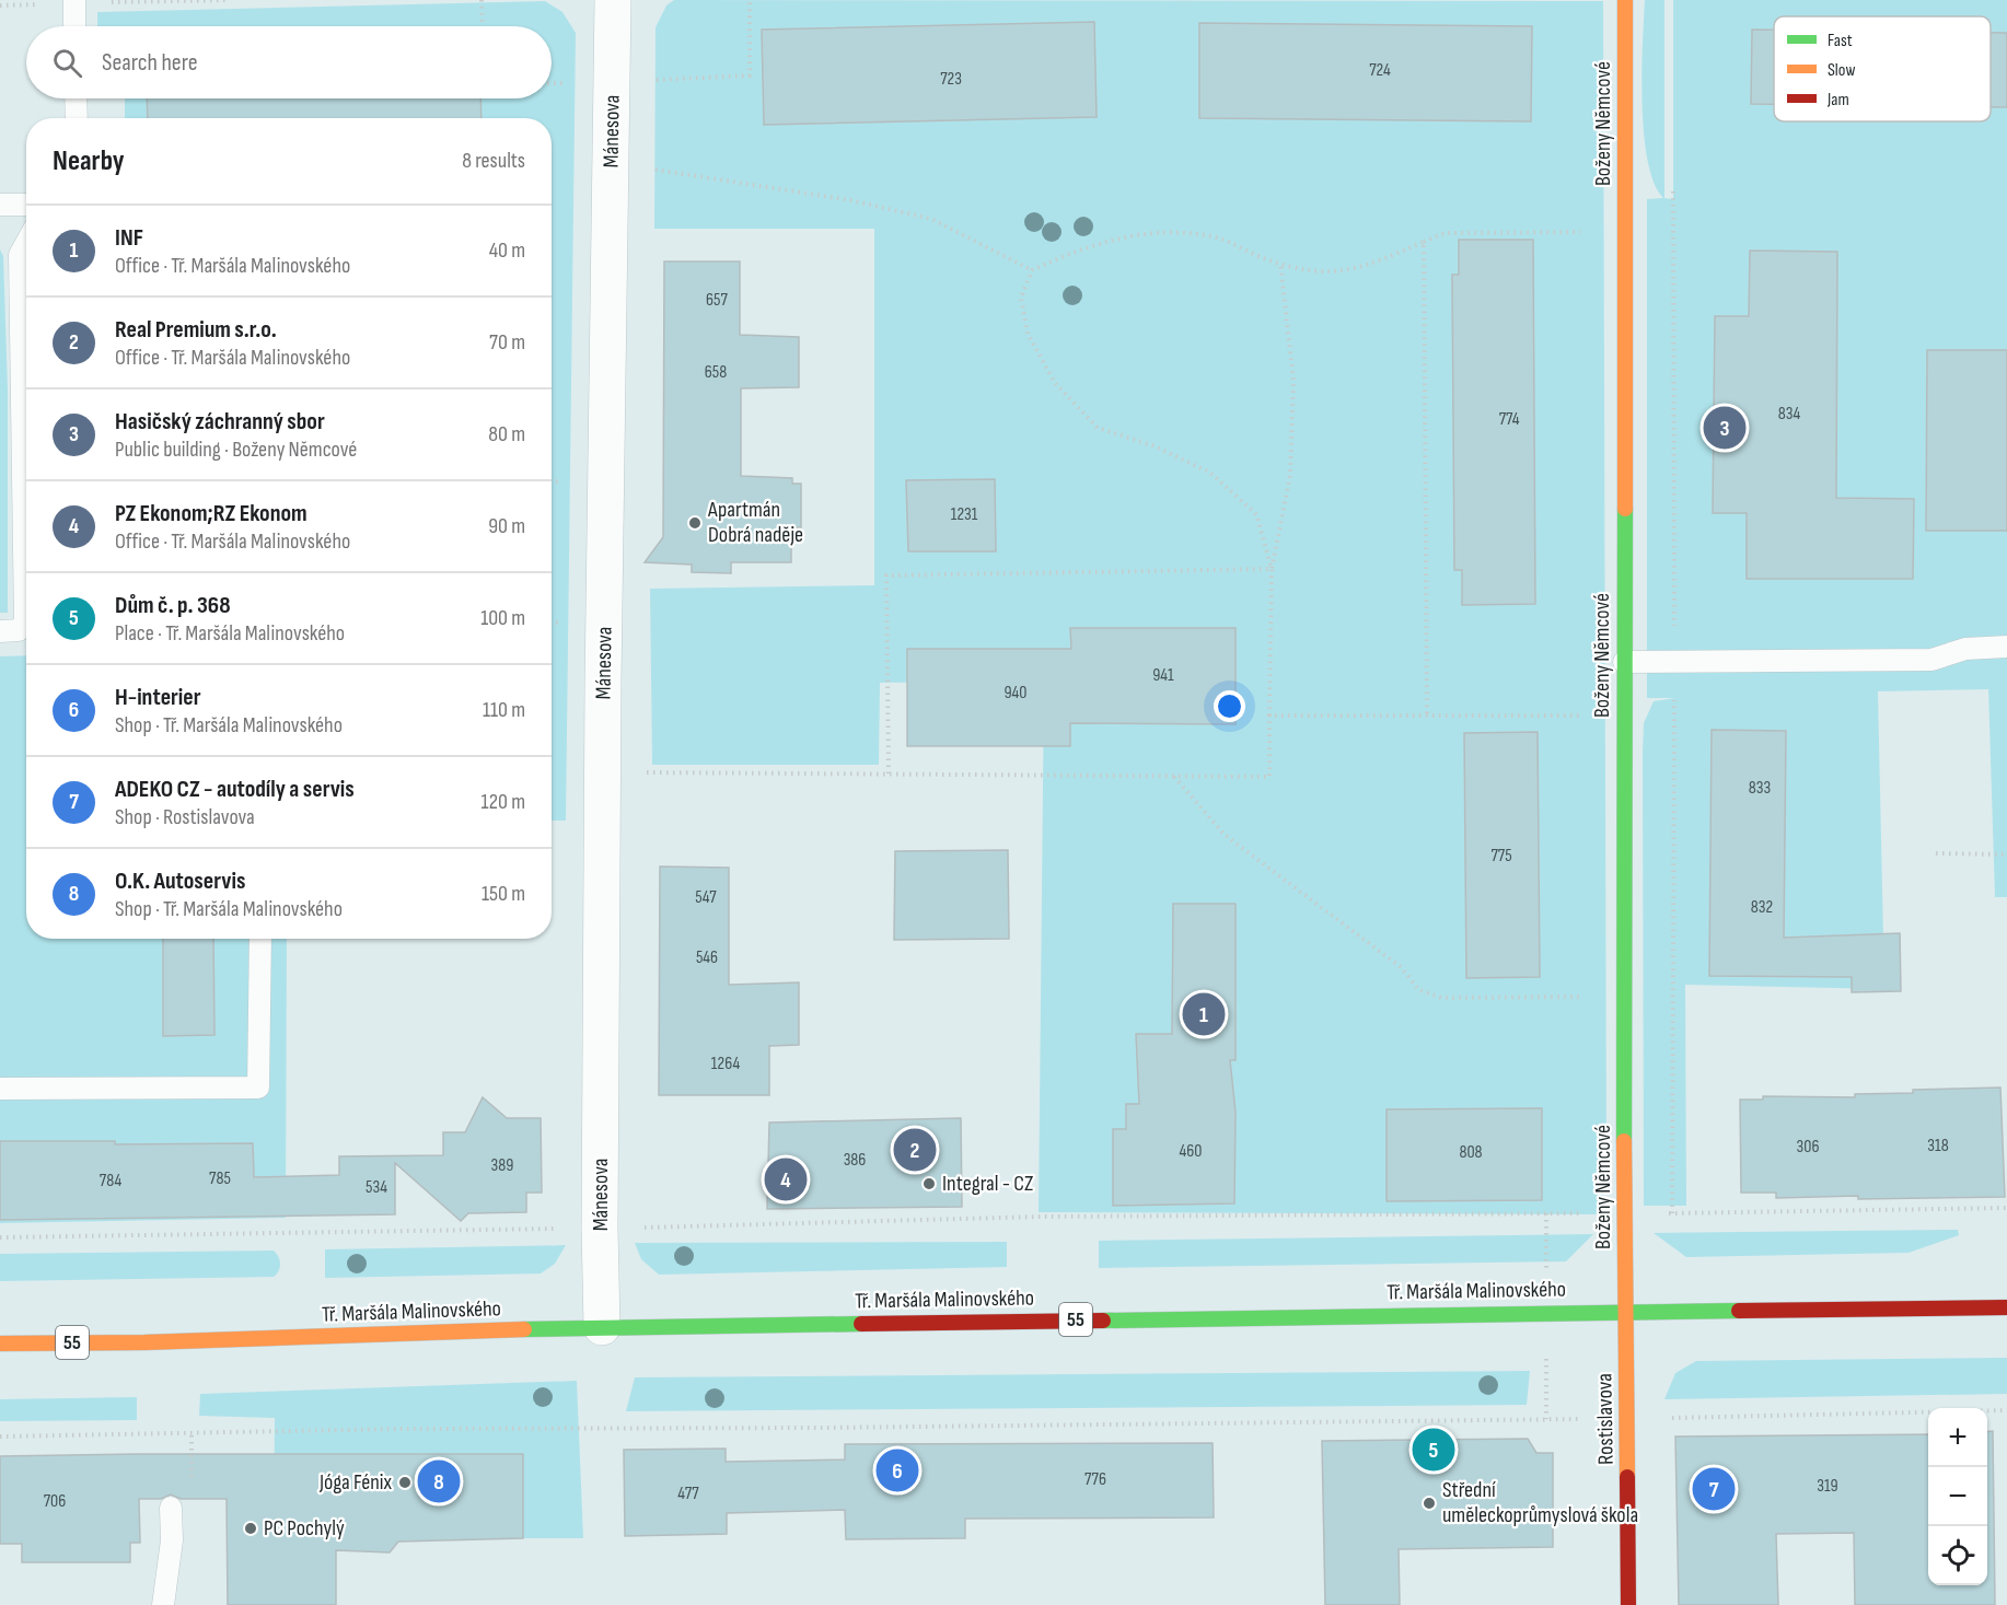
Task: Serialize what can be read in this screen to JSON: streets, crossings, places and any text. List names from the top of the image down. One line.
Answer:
{"streets":{"main road":["Boženy Němcové","Tř. Maršála Malinovského","55","Rostislavova"],"street":["Mánesova"]},"crossings":[["Boženy Němcové","Tř. Maršála Malinovského"],["Boženy Němcové","Rostislavova"],["Mánesova","Tř. Maršála Malinovského"],["Tř. Maršála Malinovského","Rostislavova"]],"places":["Apartmán Dobrá naděje","Integral - CZ","Jóga Fénix","Střední uměleckoprůmyslová škola","PC Pochylý"],"house_numbers":["724","723","657","658","834","774","1231","941","940","833","775","547","832","546","1264","318","306","460","808","386","389","785","784","534","776","319","477","706"],"legend":["Fast","Slow","Jam"],"page":{"search":"Search here","heading":["Nearby","8 results"],"list":[{"mark":"1","name":"INF","note":"Office · Tř. Maršála Malinovského","value":"40 m"},{"mark":"2","name":"Real Premium s.r.o.","note":"Office · Tř. Maršála Malinovského","value":"70 m"},{"mark":"3","name":"Hasičský záchranný sbor","note":"Public building · Boženy Němcové","value":"80 m"},{"mark":"4","name":"PZ Ekonom;RZ Ekonom","note":"Office · Tř. Maršála Malinovského","value":"90 m"},{"mark":"5","name":"Dům č. p. 368","note":"Place · Tř. Maršála Malinovského","value":"100 m"},{"mark":"6","name":"H-interier","note":"Shop · Tř. Maršála Malinovského","value":"110 m"},{"mark":"7","name":"ADEKO CZ - autodíly a servis","note":"Shop · Rostislavova","value":"120 m"},{"mark":"8","name":"O.K. Autoservis","note":"Shop · Tř. Maršála Malinovského","value":"150 m"}],"pins":["3","1","2","4","5","6","8","7"],"map_buttons":["+","−"]}}
